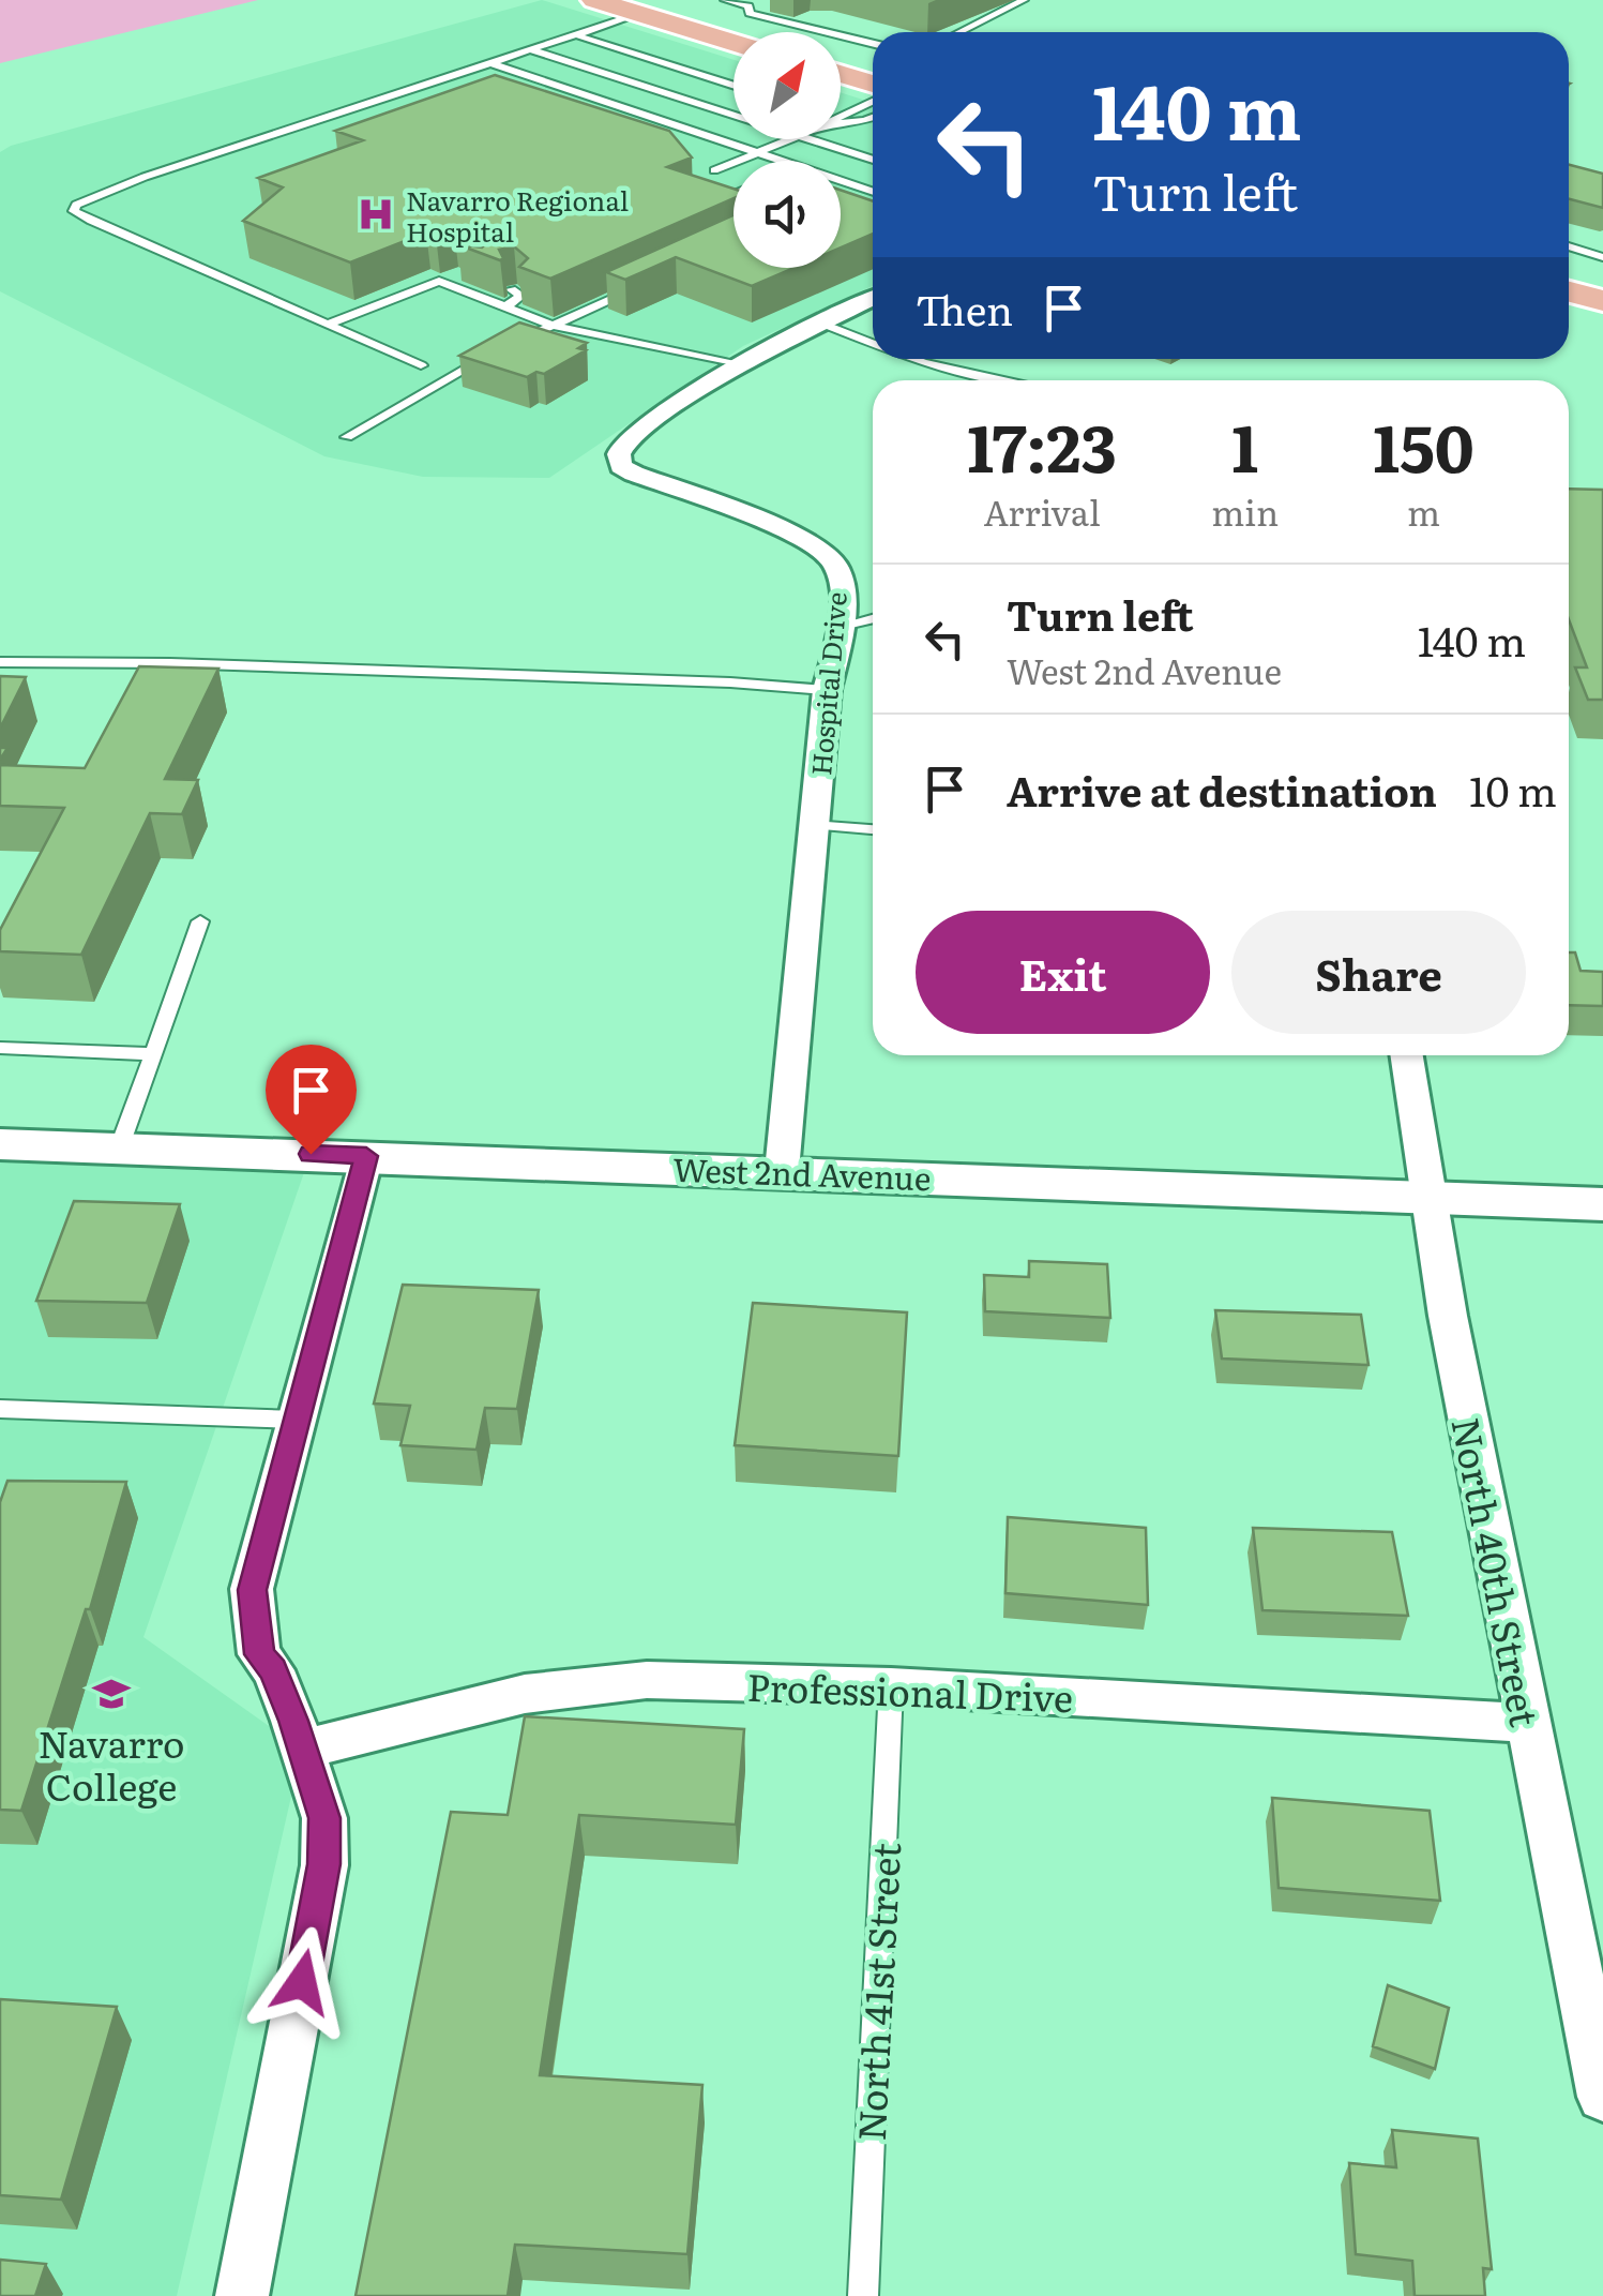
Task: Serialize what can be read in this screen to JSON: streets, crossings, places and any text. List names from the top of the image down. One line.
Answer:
{"streets":{"street":["Hospital Drive","West 2nd Avenue","North 40th Street","Professional Drive"],"lane":["North 41st Street"]},"crossings":[["Hospital Drive","West 2nd Avenue"],["West 2nd Avenue","North 40th Street"],["North 40th Street","Professional Drive"],["Professional Drive","North 41st Street"]],"places":{"hospital":["Navarro Regional Hospital"],"school or university":["Navarro College"]},"north":"top right","page":{"turn":["140 m","Turn left"],"then":"Then","eta":["17:23","Arrival","1","min","150","m"],"list":[{"name":"Turn left","note":"West 2nd Avenue","value":"140 m"},{"name":"Arrive at destination","value":"10 m"}],"buttons":["Exit","Share"]}}
